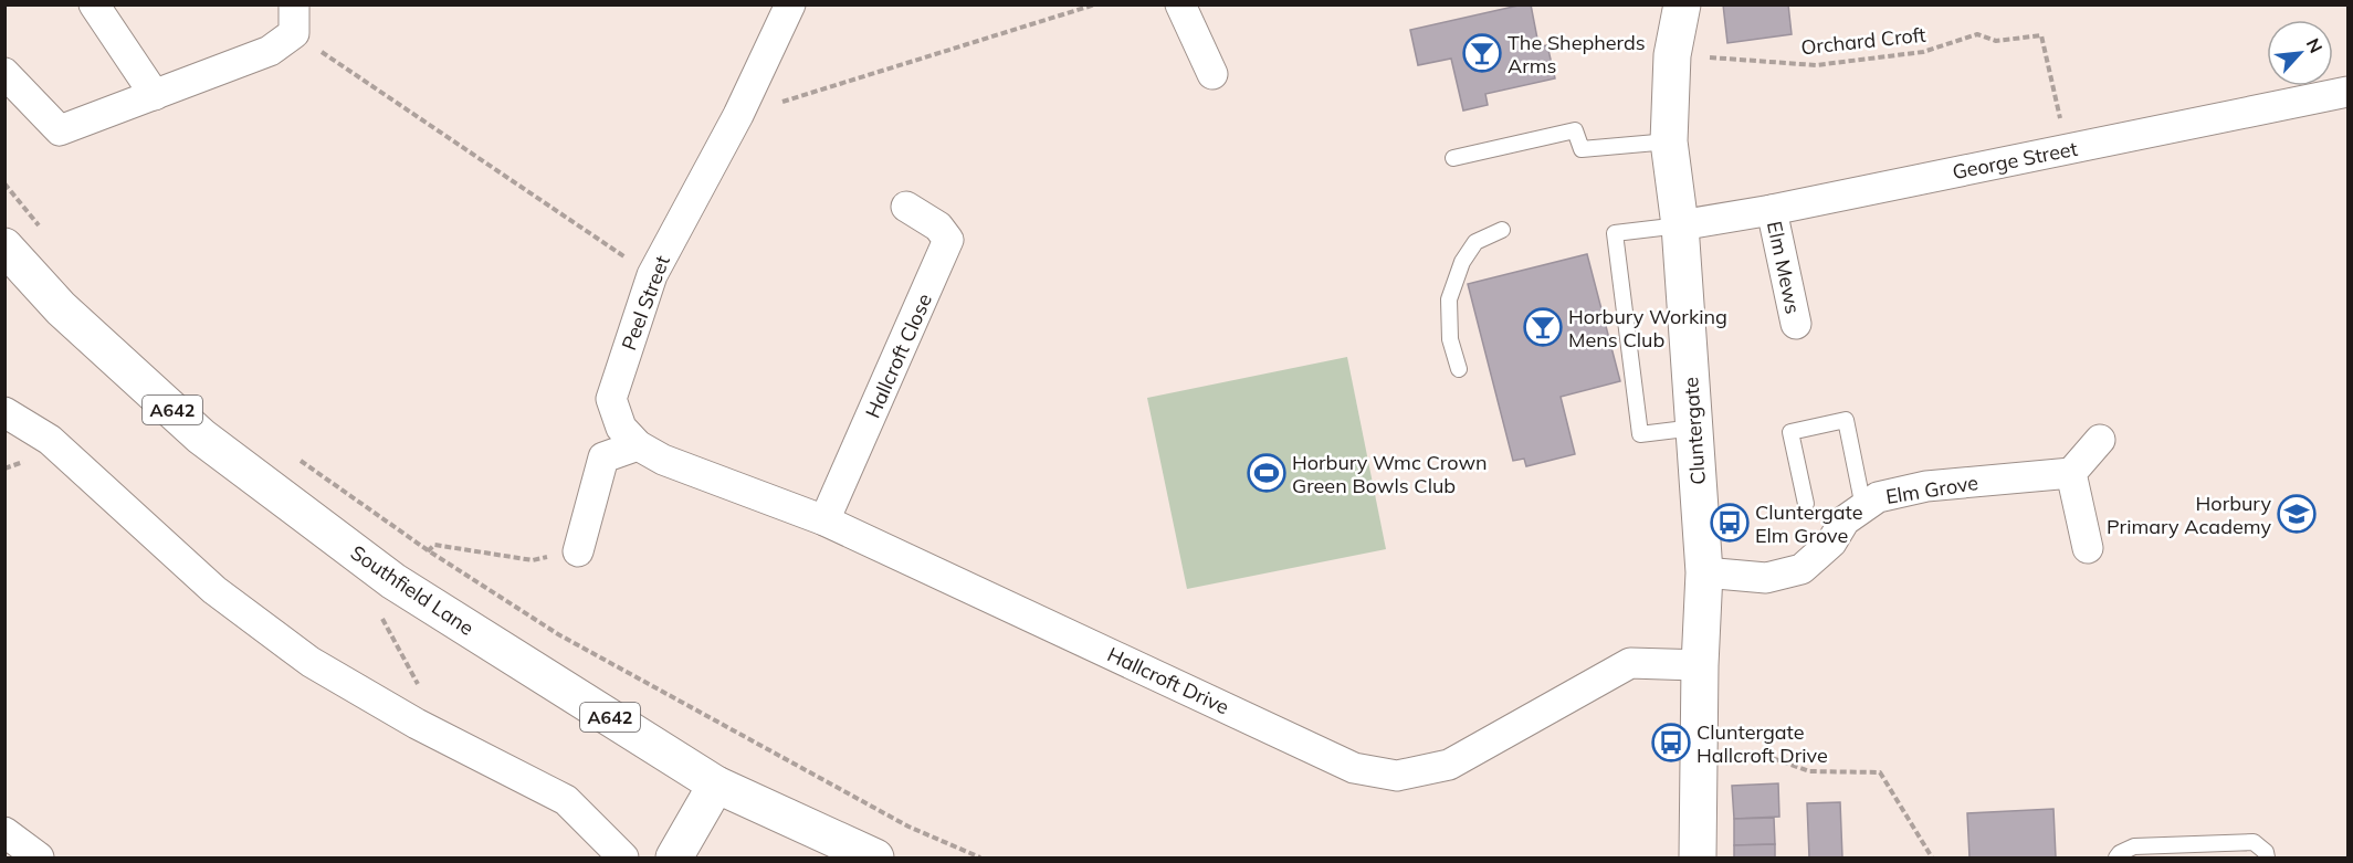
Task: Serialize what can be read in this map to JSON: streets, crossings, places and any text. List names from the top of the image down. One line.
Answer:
{"streets":{"main road":["A642","Cluntergate","Southfield Lane"],"street":["George Street","Elm Mews","Peel Street","Hallcroft Close","Elm Grove","Hallcroft Drive"],"path":["Orchard Croft"]},"crossings":[["Orchard Croft","George Street"],["Orchard Croft","Cluntergate"],["George Street","Elm Mews"],["George Street","Cluntergate"],["Peel Street","Hallcroft Drive"],["Hallcroft Close","Hallcroft Drive"],["Cluntergate","Elm Grove"],["Cluntergate","Hallcroft Drive"]],"places":{"bar":["The Shepherds Arms","Horbury Working Mens Club"],"sports":["Horbury Wmc Crown Green Bowls Club"],"school or university":["Horbury Primary Academy"],"bus stop":["Cluntergate Elm Grove","Cluntergate Hallcroft Drive"]},"north":"top right"}
